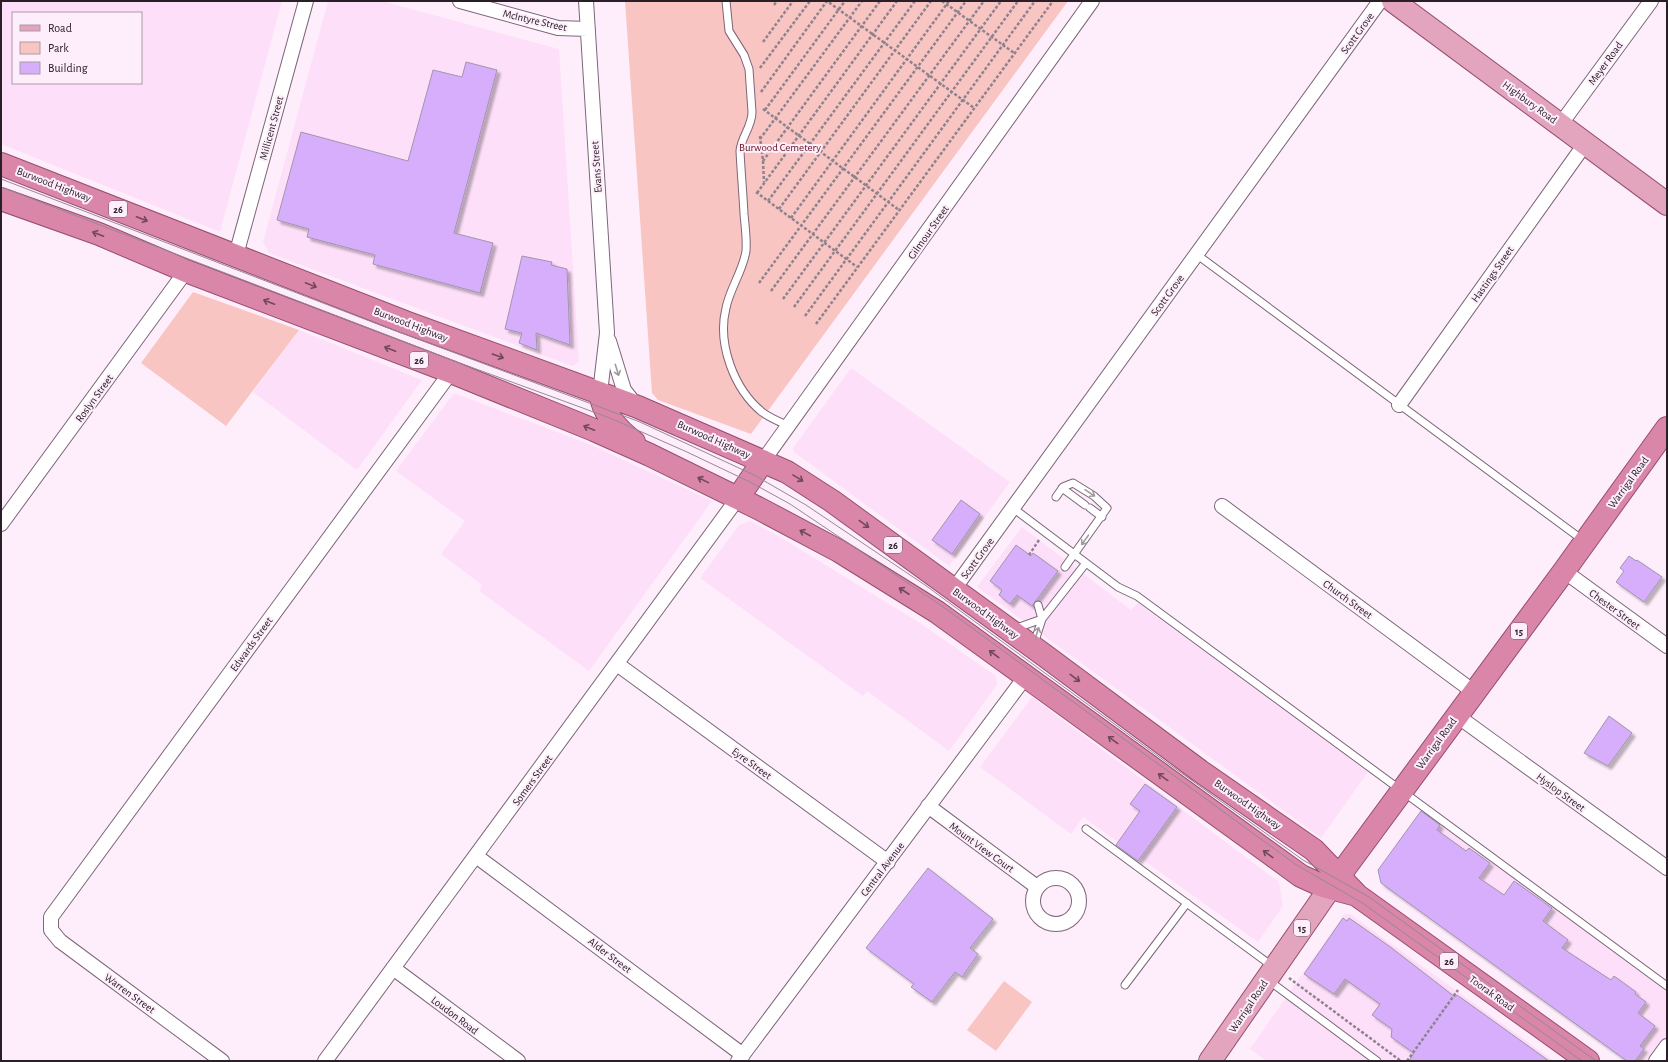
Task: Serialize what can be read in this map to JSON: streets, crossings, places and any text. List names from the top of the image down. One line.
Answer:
{"streets":{"highway":["Burwood Highway","26","Warrigal Road","15","Toorak Road"],"main road":["Highbury Road"],"street":["McIntyre Street","Scott Grove","Meyer Road","Millicent Street","Evans Street","Gilmour Street","Hastings Street","Roslyn Street","Church Street","Chester Street","Edwards Street","Eyre Street","Somers Street","Hyslop Street","Mount View Court","Central Avenue","Alder Street","Warren Street","Loudon Road"]},"crossings":[["McIntyre Street","Evans Street"],["Scott Grove","Burwood Highway"],["Meyer Road","Highbury Road"],["Highbury Road","Hastings Street"],["Millicent Street","Burwood Highway"],["Evans Street","Burwood Highway"],["Burwood Highway","26"],["Burwood Highway","Gilmour Street"],["Burwood Highway","Warrigal Road"],["Burwood Highway","Toorak Road"],["26","Roslyn Street"],["26","Warrigal Road"],["26","Edwards Street"],["26","Somers Street"],["26","Central Avenue"],["26","Toorak Road"],["Warrigal Road","Church Street"],["Warrigal Road","Chester Street"],["Warrigal Road","Hyslop Street"],["Warrigal Road","Toorak Road"],["Edwards Street","Warren Street"],["Eyre Street","Somers Street"],["Eyre Street","Central Avenue"],["Somers Street","Alder Street"],["Somers Street","Loudon Road"],["Mount View Court","Central Avenue"],["Central Avenue","Alder Street"]],"parks":["Burwood Cemetery"],"legend":["Road","Park","Building"]}
